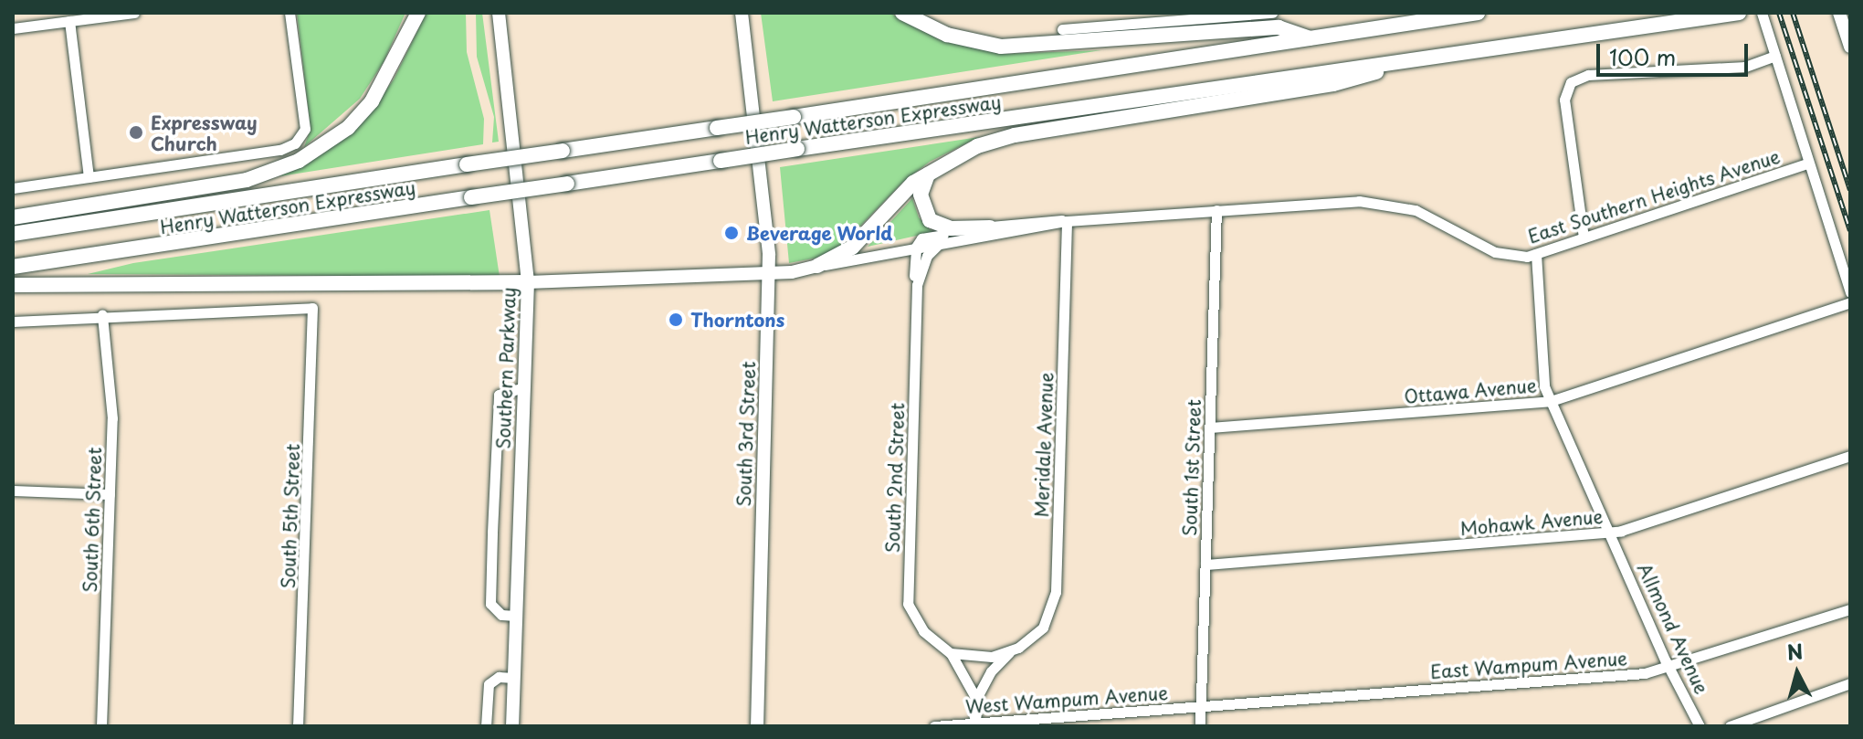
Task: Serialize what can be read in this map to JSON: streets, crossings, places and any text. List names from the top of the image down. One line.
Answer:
{"streets":{"highway":["Henry Watterson Expressway"],"main road":["Southern Parkway","South 3rd Street"],"street":["East Southern Heights Avenue","Ottawa Avenue","Meridale Avenue","South 1st Street","South 2nd Street","South 5th Street","South 6th Street","Mohawk Avenue","Allmond Avenue","East Wampum Avenue","West Wampum Avenue"]},"crossings":[["East Southern Heights Avenue","Meridale Avenue"],["East Southern Heights Avenue","South 1st Street"],["East Southern Heights Avenue","Allmond Avenue"],["Ottawa Avenue","South 1st Street"],["Ottawa Avenue","Allmond Avenue"],["Meridale Avenue","South 2nd Street"],["South 1st Street","Mohawk Avenue"],["South 1st Street","East Wampum Avenue"],["South 1st Street","West Wampum Avenue"],["South 2nd Street","West Wampum Avenue"],["South 5th Street","South 6th Street"],["Mohawk Avenue","Allmond Avenue"],["Allmond Avenue","East Wampum Avenue"],["East Wampum Avenue","West Wampum Avenue"]],"places":["Expressway Church","Beverage World","Thorntons"],"scale_bar":"100 m","north":"top"}
